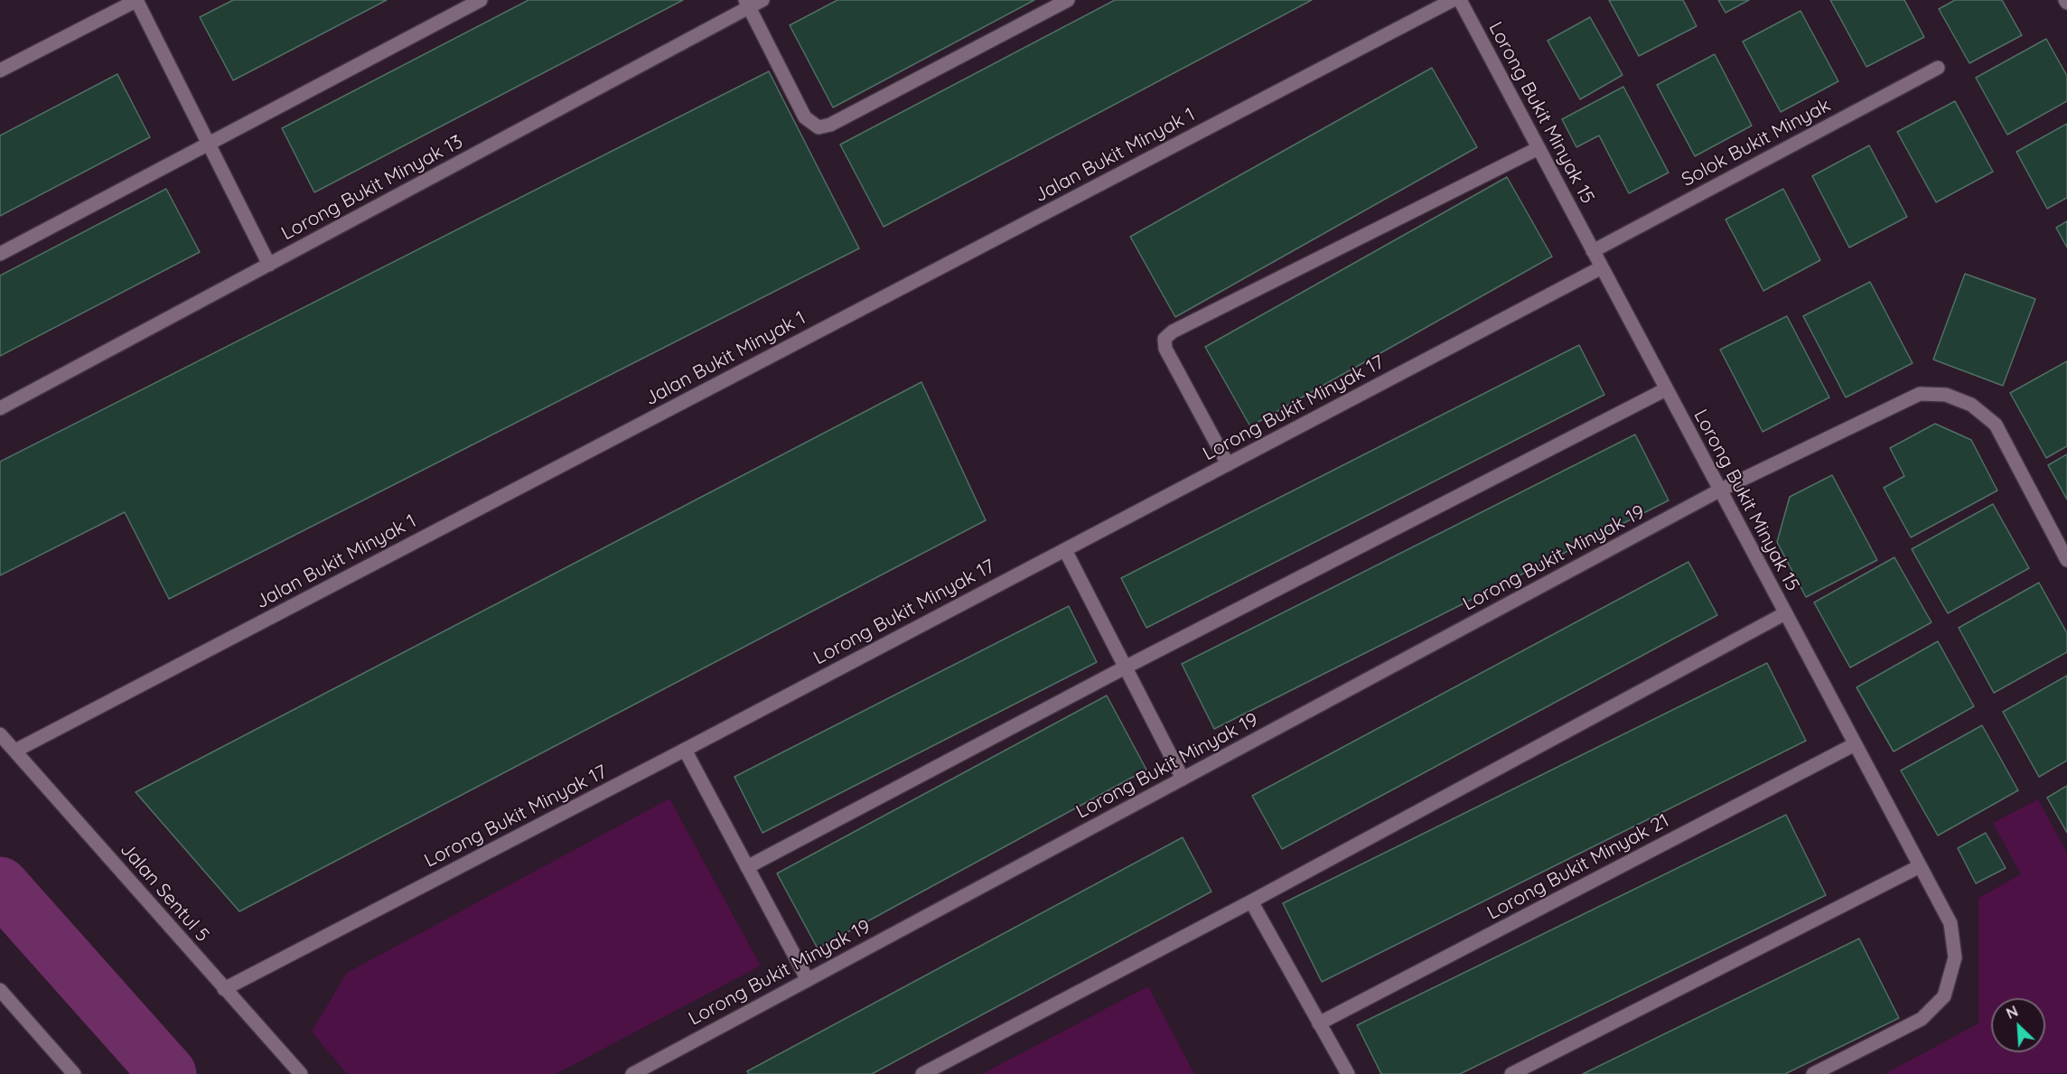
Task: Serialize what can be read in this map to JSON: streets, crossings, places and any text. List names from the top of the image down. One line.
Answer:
{"streets":{"street":["Lorong Bukit Minyak 15","Solok Bukit Minyak","Jalan Bukit Minyak 1","Lorong Bukit Minyak 13","Lorong Bukit Minyak 17","Lorong Bukit Minyak 19","Lorong Bukit Minyak 21","Jalan Sentul 5"]},"crossings":[["Lorong Bukit Minyak 15","Solok Bukit Minyak"],["Lorong Bukit Minyak 15","Lorong Bukit Minyak 17"],["Lorong Bukit Minyak 15","Lorong Bukit Minyak 19"],["Lorong Bukit Minyak 15","Lorong Bukit Minyak 21"],["Jalan Bukit Minyak 1","Jalan Sentul 5"],["Lorong Bukit Minyak 17","Jalan Sentul 5"]],"north":"top left"}
